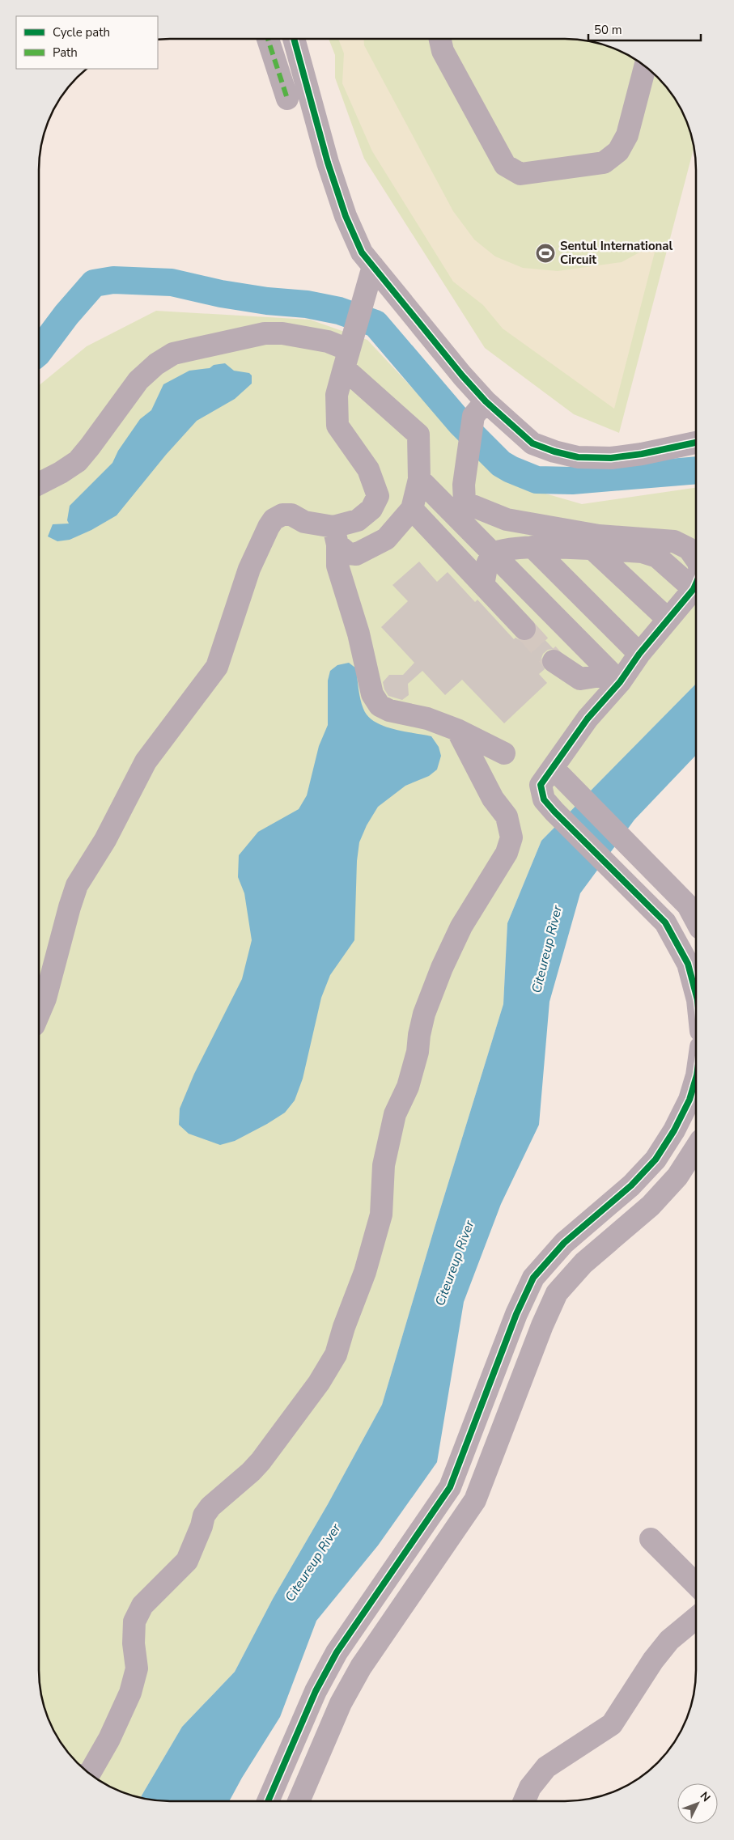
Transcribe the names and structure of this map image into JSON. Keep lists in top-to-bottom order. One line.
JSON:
{"water":["Citeureup River"],"places":{"sports":["Sentul International Circuit"]},"legend":["Cycle path","Path"],"scale_bar":"50 m","north":"top right"}
